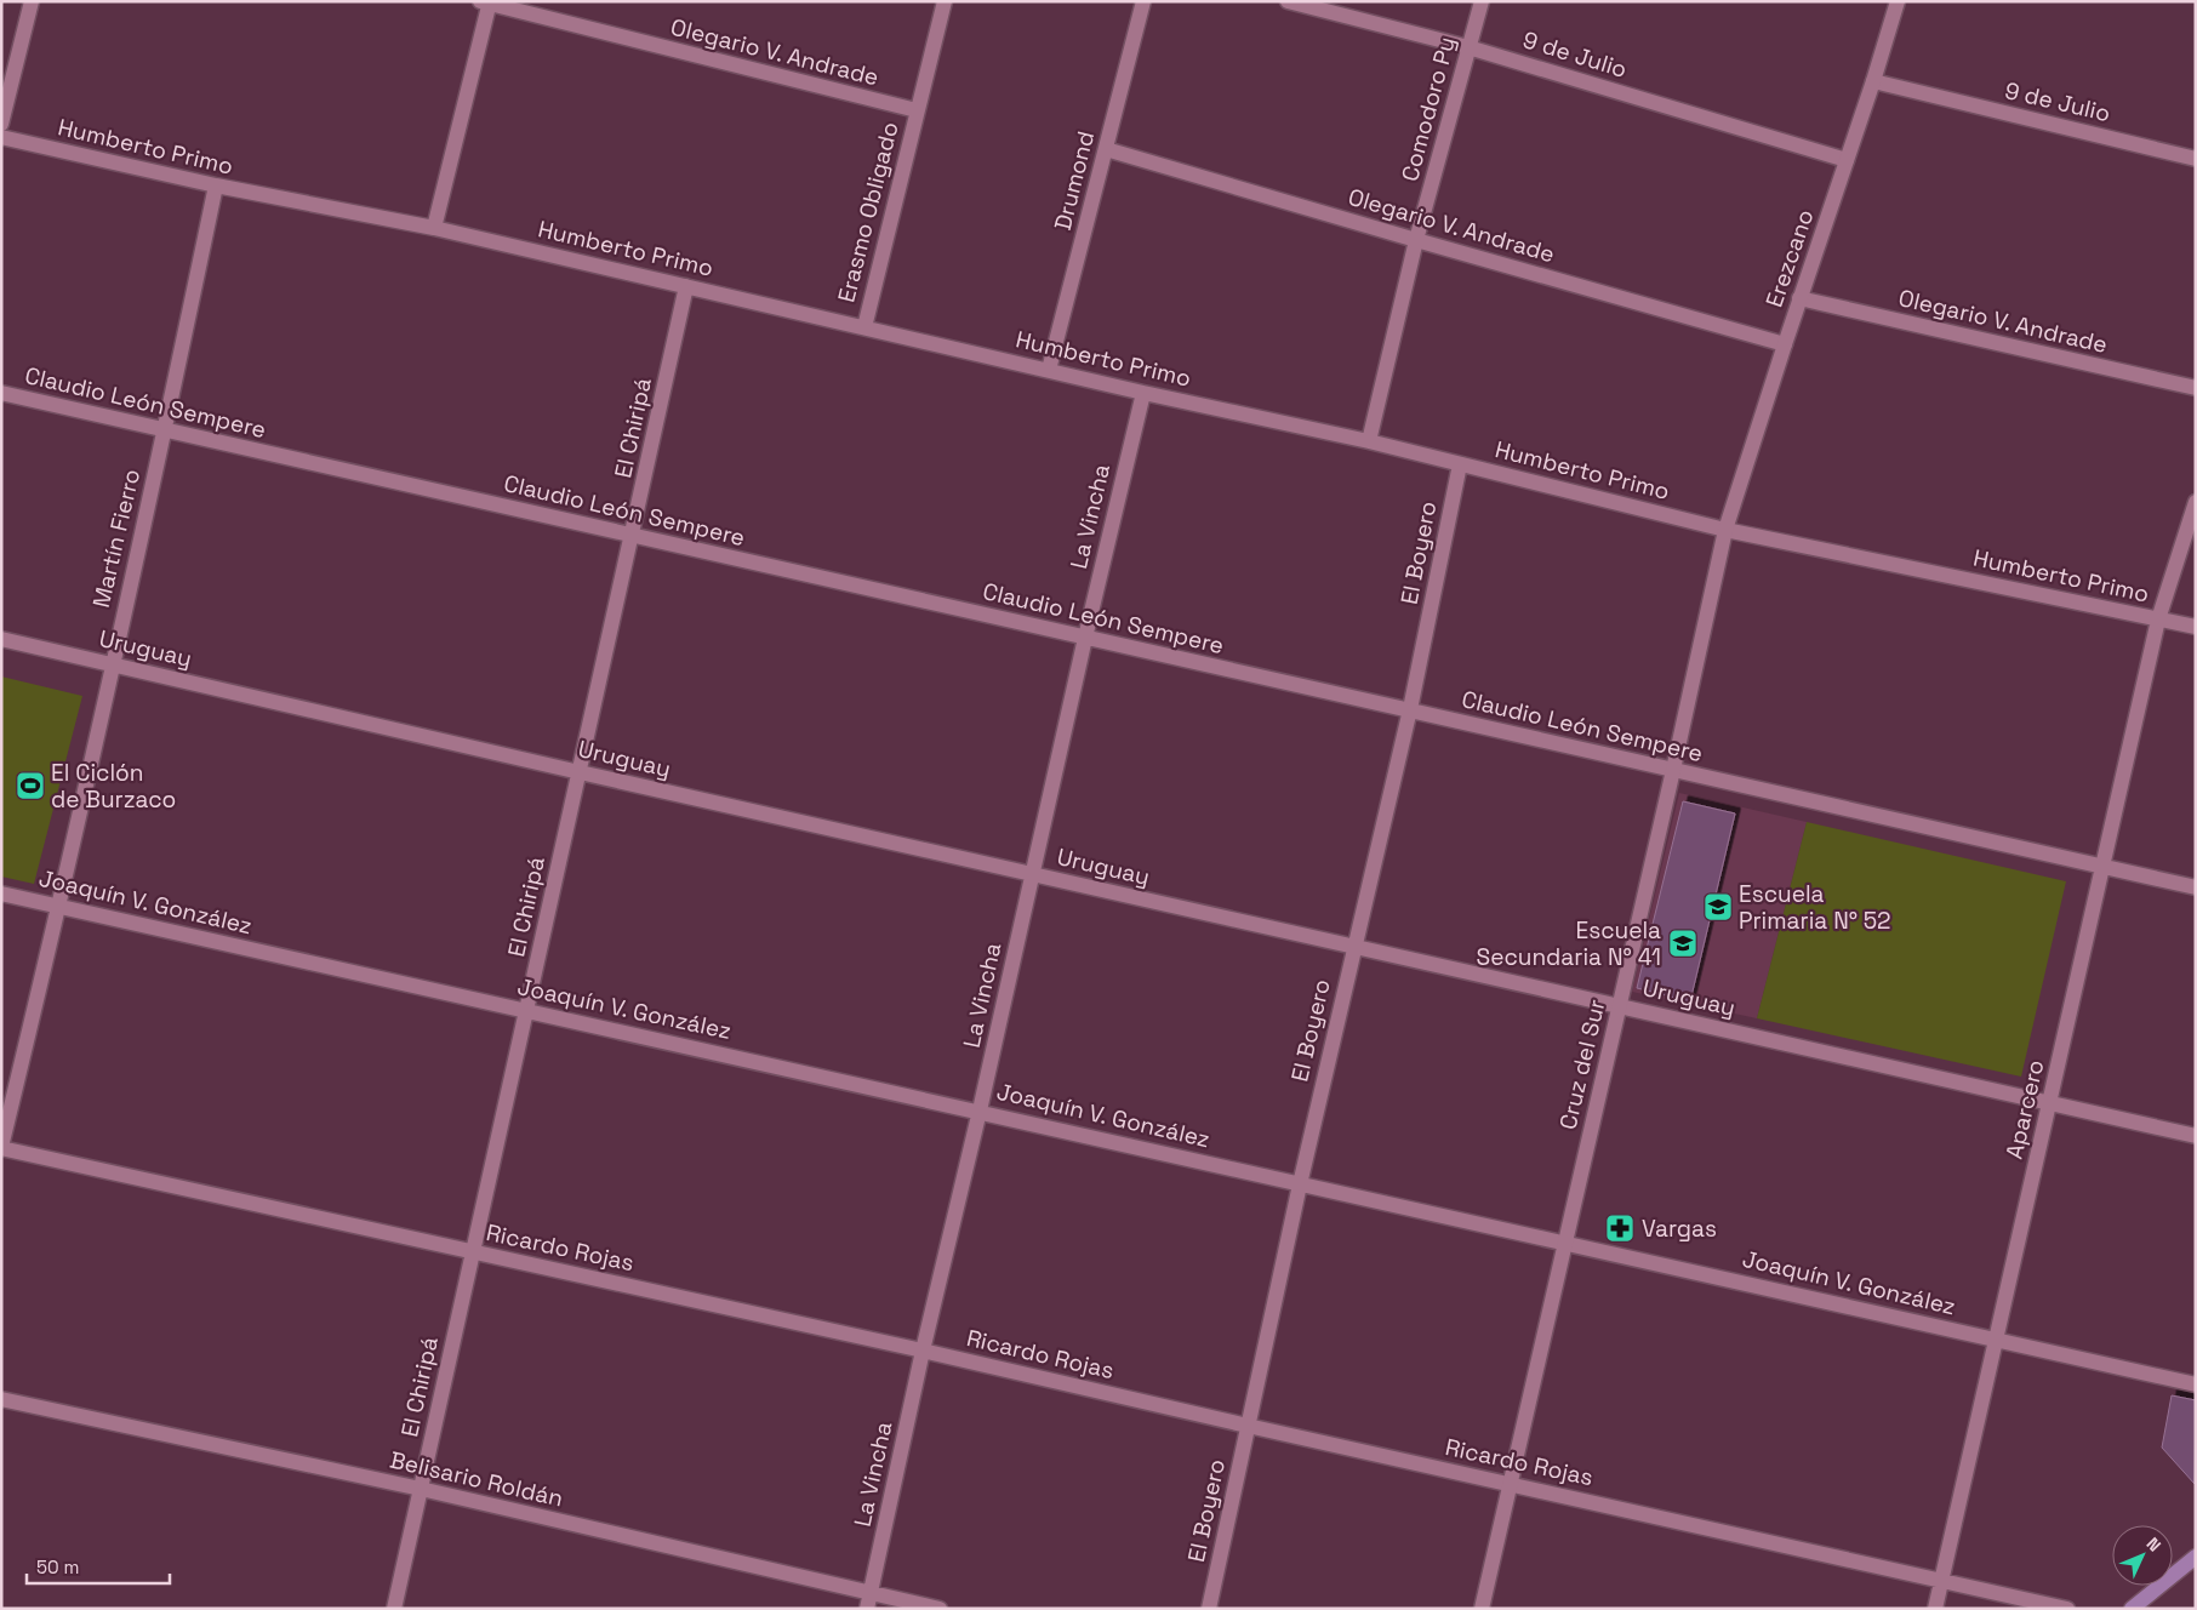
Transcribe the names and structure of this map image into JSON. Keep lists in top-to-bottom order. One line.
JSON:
{"streets":{"street":["Olegario V. Andrade","9 de Julio","Comodoro Py","Humberto Primo","Drumond","Erasmo Obligado","Erezcano","Claudio León Sempere","El Chiripá","La Vincha","Martín Fierro","El Boyero","Uruguay","Joaquín V. González","Cruz del Sur","Aparcero","Ricardo Rojas","Belisario Roldán"]},"crossings":[["Olegario V. Andrade","Comodoro Py"],["Olegario V. Andrade","Drumond"],["Olegario V. Andrade","Erasmo Obligado"],["Olegario V. Andrade","Erezcano"],["9 de Julio","Comodoro Py"],["9 de Julio","Erezcano"],["Comodoro Py","Humberto Primo"],["Humberto Primo","Drumond"],["Humberto Primo","Erasmo Obligado"],["Humberto Primo","Erezcano"],["Humberto Primo","El Chiripá"],["Humberto Primo","La Vincha"],["Humberto Primo","Martín Fierro"],["Humberto Primo","El Boyero"],["Humberto Primo","Cruz del Sur"],["Humberto Primo","Aparcero"],["Erezcano","Cruz del Sur"],["Claudio León Sempere","El Chiripá"],["Claudio León Sempere","La Vincha"],["Claudio León Sempere","Martín Fierro"],["Claudio León Sempere","El Boyero"],["Claudio León Sempere","Cruz del Sur"],["Claudio León Sempere","Aparcero"],["El Chiripá","Uruguay"],["El Chiripá","Joaquín V. González"],["El Chiripá","Ricardo Rojas"],["El Chiripá","Belisario Roldán"],["La Vincha","Uruguay"],["La Vincha","Joaquín V. González"],["La Vincha","Ricardo Rojas"],["La Vincha","Belisario Roldán"],["Martín Fierro","Uruguay"],["Martín Fierro","Joaquín V. González"],["Martín Fierro","Ricardo Rojas"],["El Boyero","Uruguay"],["El Boyero","Joaquín V. González"],["El Boyero","Ricardo Rojas"],["Uruguay","Cruz del Sur"],["Uruguay","Aparcero"],["Joaquín V. González","Cruz del Sur"],["Joaquín V. González","Aparcero"],["Cruz del Sur","Ricardo Rojas"],["Aparcero","Ricardo Rojas"]],"places":{"sports":["El Ciclón de Burzaco"],"school or university":["Escuela Primaria N° 52","Escuela Secundaria N° 41"],"pharmacy":["Vargas"]},"scale_bar":"50 m","north":"top right"}
